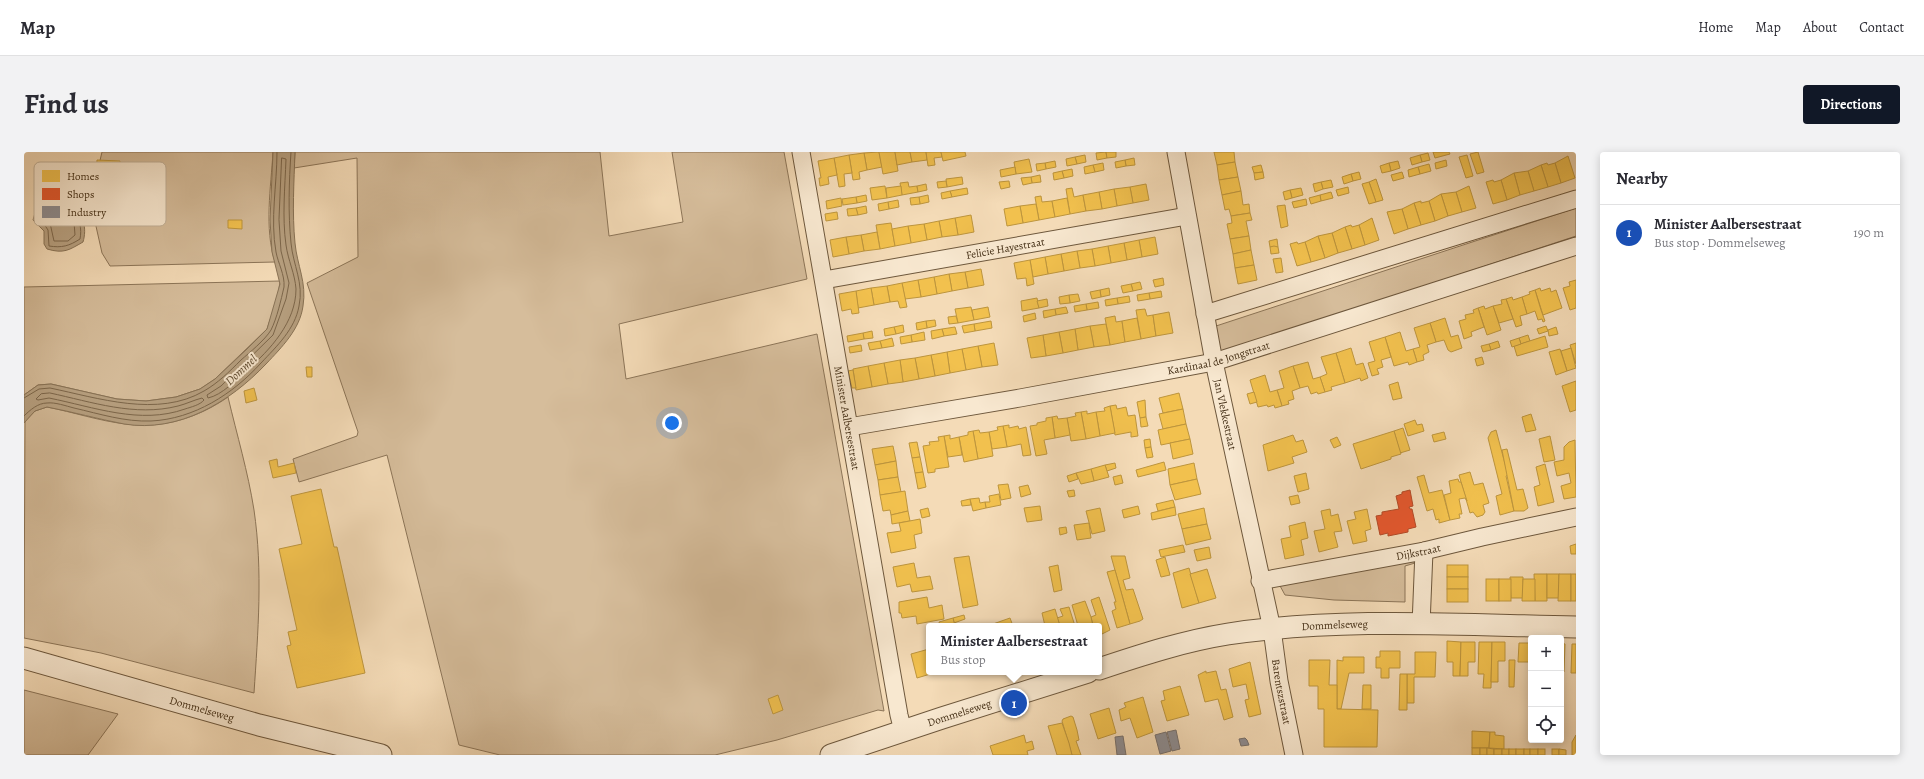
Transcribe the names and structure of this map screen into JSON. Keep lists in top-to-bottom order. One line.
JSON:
{"streets":{"street":["Felicie Hayestraat","Kardinaal de Jongstraat","Jan Vlekkestraat","Minister Aalbersestraat","Dijkstraat","Dommelseweg","Barentszstraat"]},"crossings":[["Felicie Hayestraat","Jan Vlekkestraat"],["Felicie Hayestraat","Minister Aalbersestraat"],["Kardinaal de Jongstraat","Jan Vlekkestraat"],["Kardinaal de Jongstraat","Minister Aalbersestraat"],["Jan Vlekkestraat","Dijkstraat"],["Jan Vlekkestraat","Dommelseweg"],["Jan Vlekkestraat","Barentszstraat"],["Minister Aalbersestraat","Dommelseweg"],["Dommelseweg","Barentszstraat"]],"water":["Dommel"],"legend":["Homes","Shops","Industry"],"page":{"header":"Map","nav":["Home","Map","About","Contact"],"title":"Find us","buttons":"Directions","heading":"Nearby","list":[{"mark":"1","name":"Minister Aalbersestraat","note":"Bus stop · Dommelseweg","value":"190 m"}],"popup":["Minister Aalbersestraat","Bus stop"],"map_buttons":["+","−"],"pins":"1"}}
